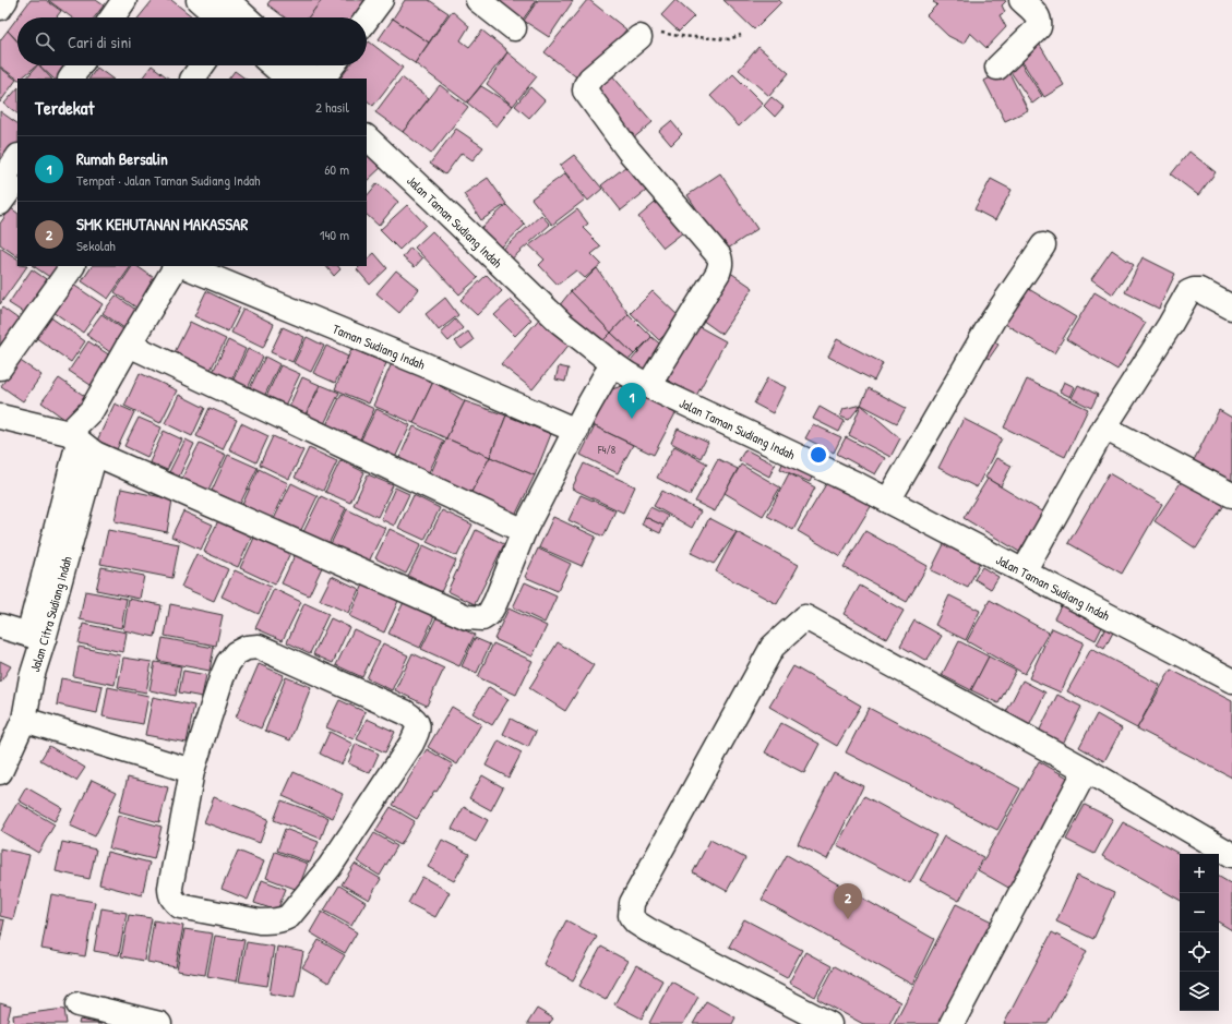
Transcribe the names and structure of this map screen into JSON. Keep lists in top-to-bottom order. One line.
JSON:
{"streets":{"street":["Jalan Taman Sudiang Indah","Taman Sudiang Indah","Jalan Citra Sudiang Indah"]},"house_numbers":["F4/8"],"page":{"search":"Cari di sini","heading":["Terdekat","2 hasil"],"list":[{"mark":"1","name":"Rumah Bersalin","note":"Tempat · Jalan Taman Sudiang Indah","value":"60 m"},{"mark":"2","name":"SMK KEHUTANAN MAKASSAR","note":"Sekolah","value":"140 m"}],"pins":["1","2"],"map_buttons":["+","−"]}}
